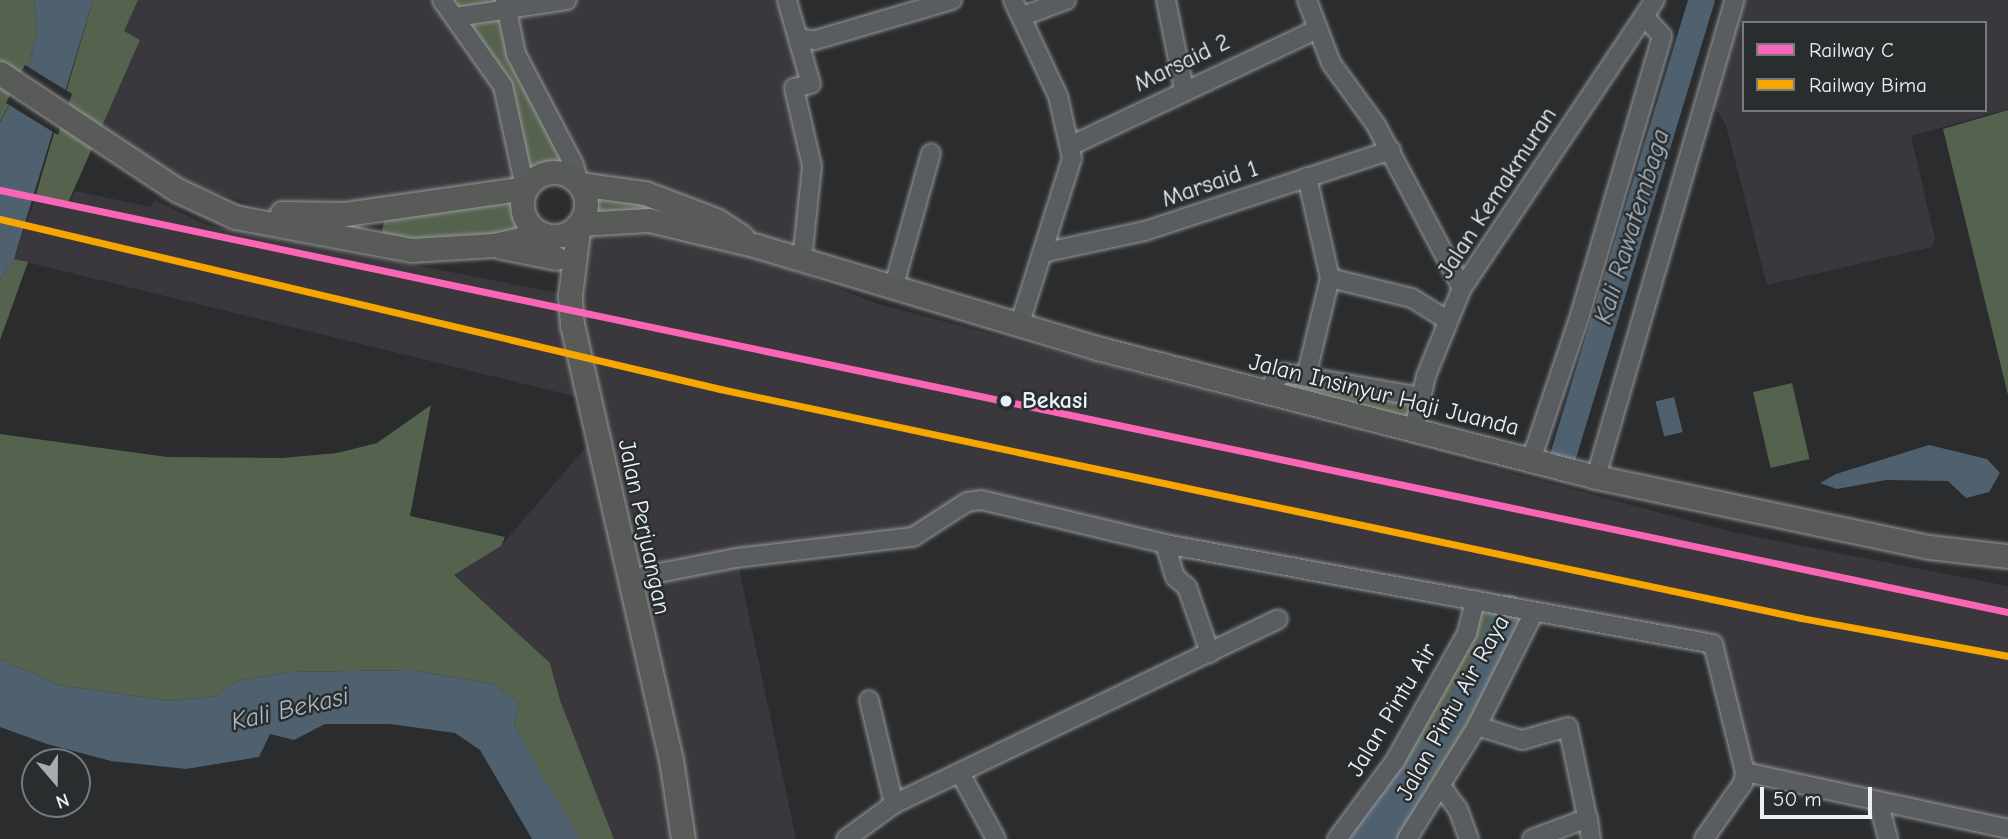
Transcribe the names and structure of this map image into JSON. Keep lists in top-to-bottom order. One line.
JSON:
{"streets":{"main road":["Jalan Insinyur Haji Juanda","Jalan Perjuangan"],"street":["Marsaid 2","Marsaid 1","Jalan Kemakmuran","Jalan Pintu Air Raya","Jalan Pintu Air"]},"crossings":[["Jalan Kemakmuran","Jalan Insinyur Haji Juanda"],["Jalan Insinyur Haji Juanda","Jalan Perjuangan"]],"water":["Kali Rawatembaga","Kali Bekasi"],"places":["Bekasi"],"lines":["rail line C","rail line Bima"],"legend":["Railway C","Railway Bima"],"scale_bar":"50 m","north":"bottom"}
